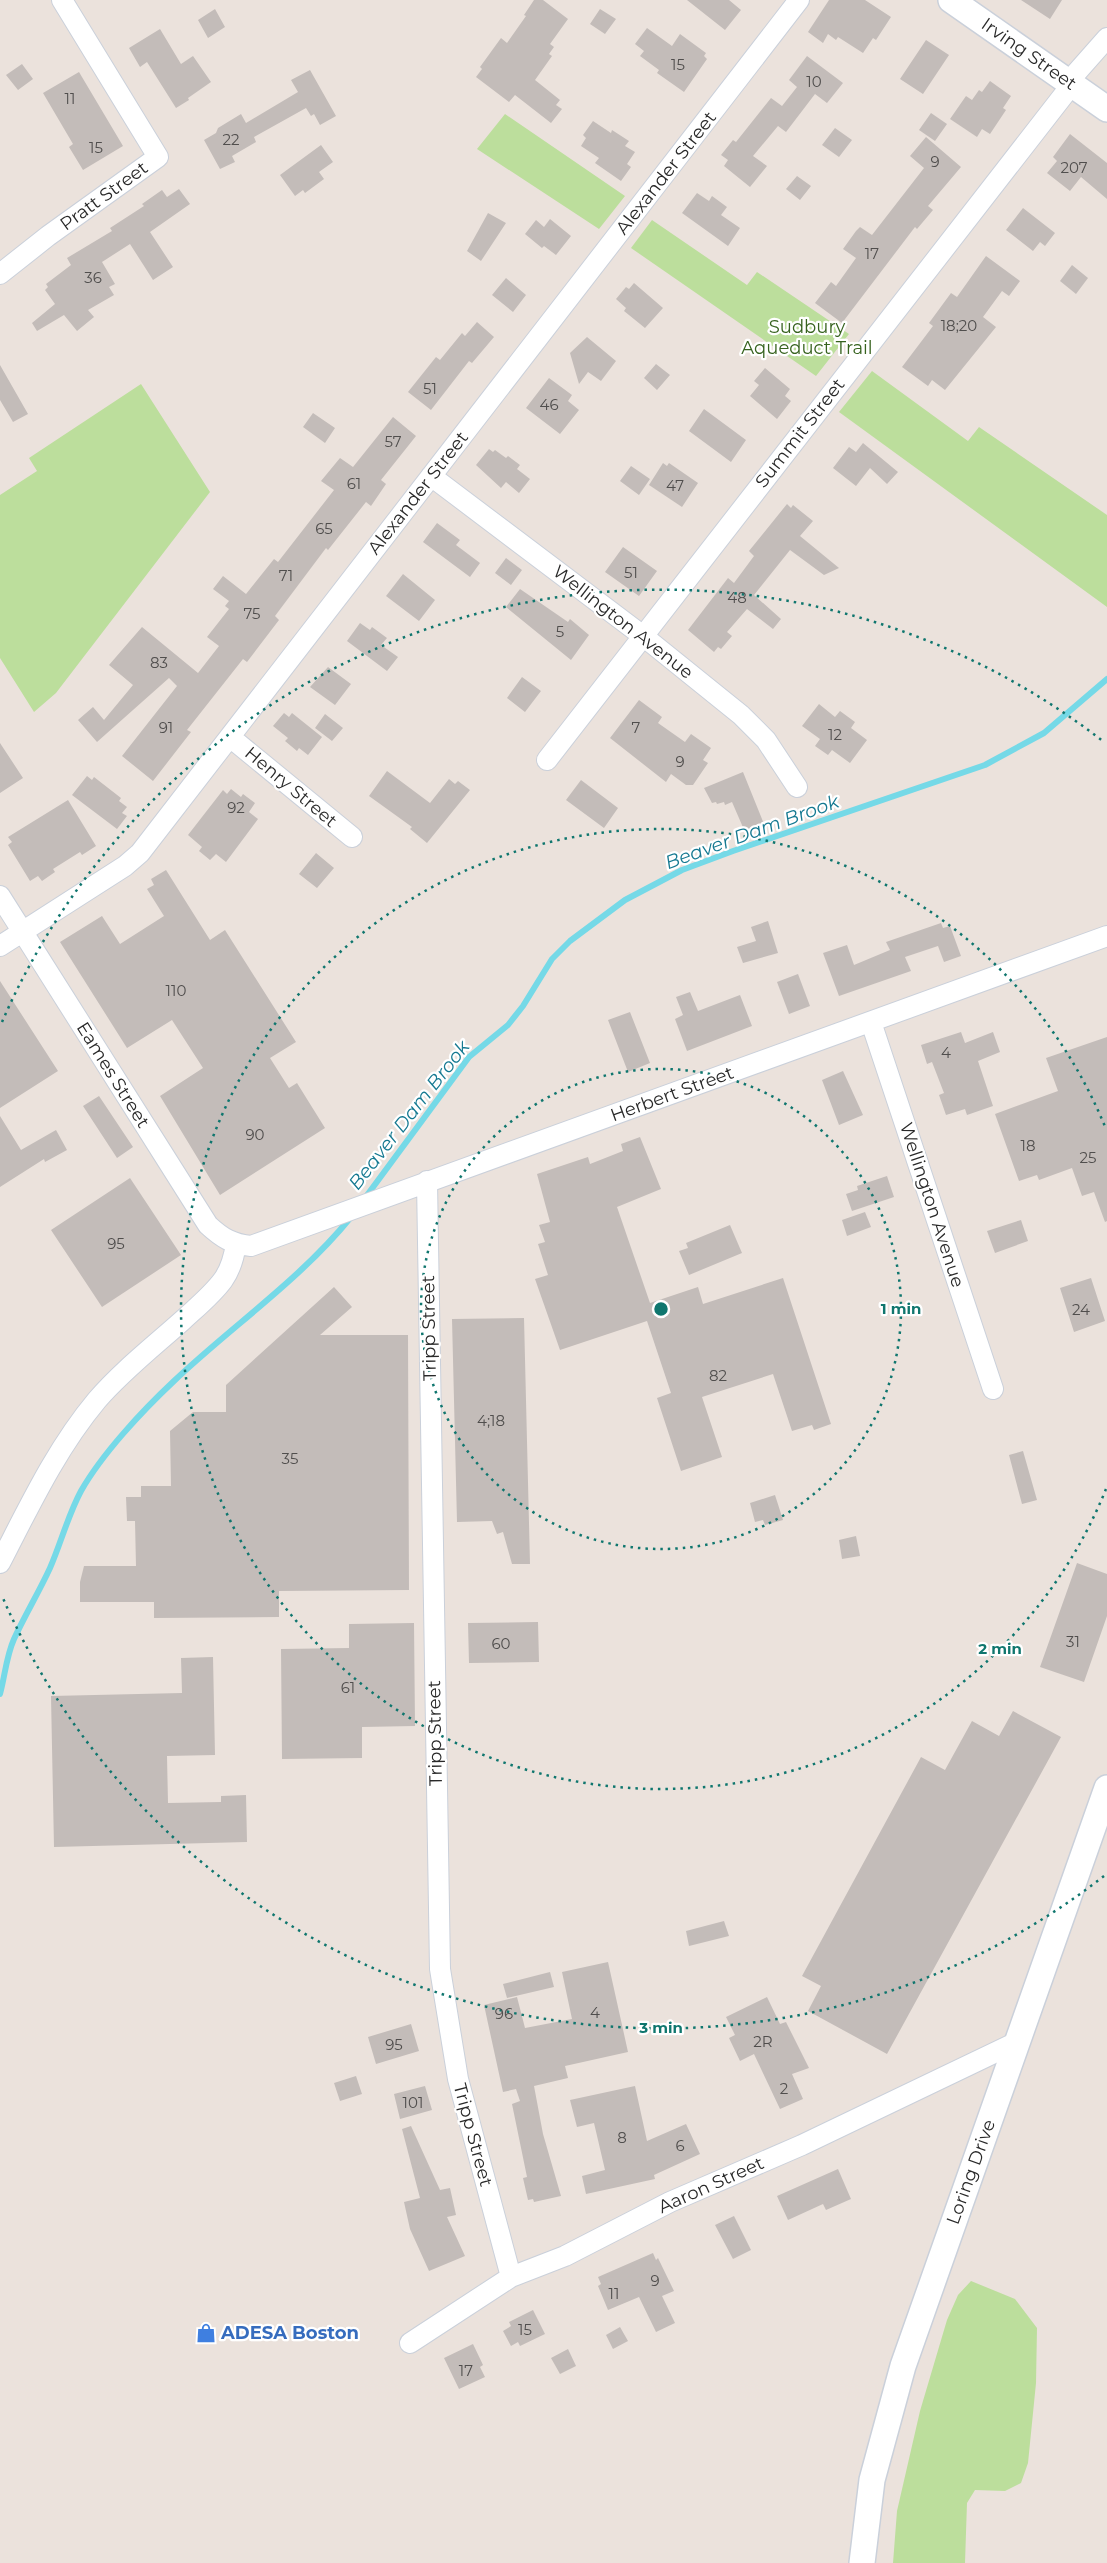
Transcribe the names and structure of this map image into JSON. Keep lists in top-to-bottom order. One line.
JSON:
{"streets":{"street":["Irving Street","Alexander Street","Pratt Street","Summit Street","Wellington Avenue","Henry Street","Eames Street","Herbert Street","Tripp Street","Loring Drive","Aaron Street"]},"crossings":[["Irving Street","Summit Street"],["Alexander Street","Wellington Avenue"],["Alexander Street","Henry Street"],["Alexander Street","Eames Street"],["Summit Street","Wellington Avenue"],["Wellington Avenue","Herbert Street"],["Eames Street","Herbert Street"],["Herbert Street","Tripp Street"],["Tripp Street","Aaron Street"],["Loring Drive","Aaron Street"]],"water":["Beaver Dam Brook"],"parks":["Sudbury Aqueduct Trail"],"places":{"shop":["ADESA Boston"]},"house_numbers":["15","10","11","22","15","9","207","17","36","18;20","51","46","57","61","47","65","51","71","48","75","5","83","91","7","12","9","92","110","4","90","18","25","95","24","82","4;18","35","31","60","61","4","96","2R","95","2","101","8","6","9","11","15","17"],"rings":["1 min","2 min","3 min"]}
